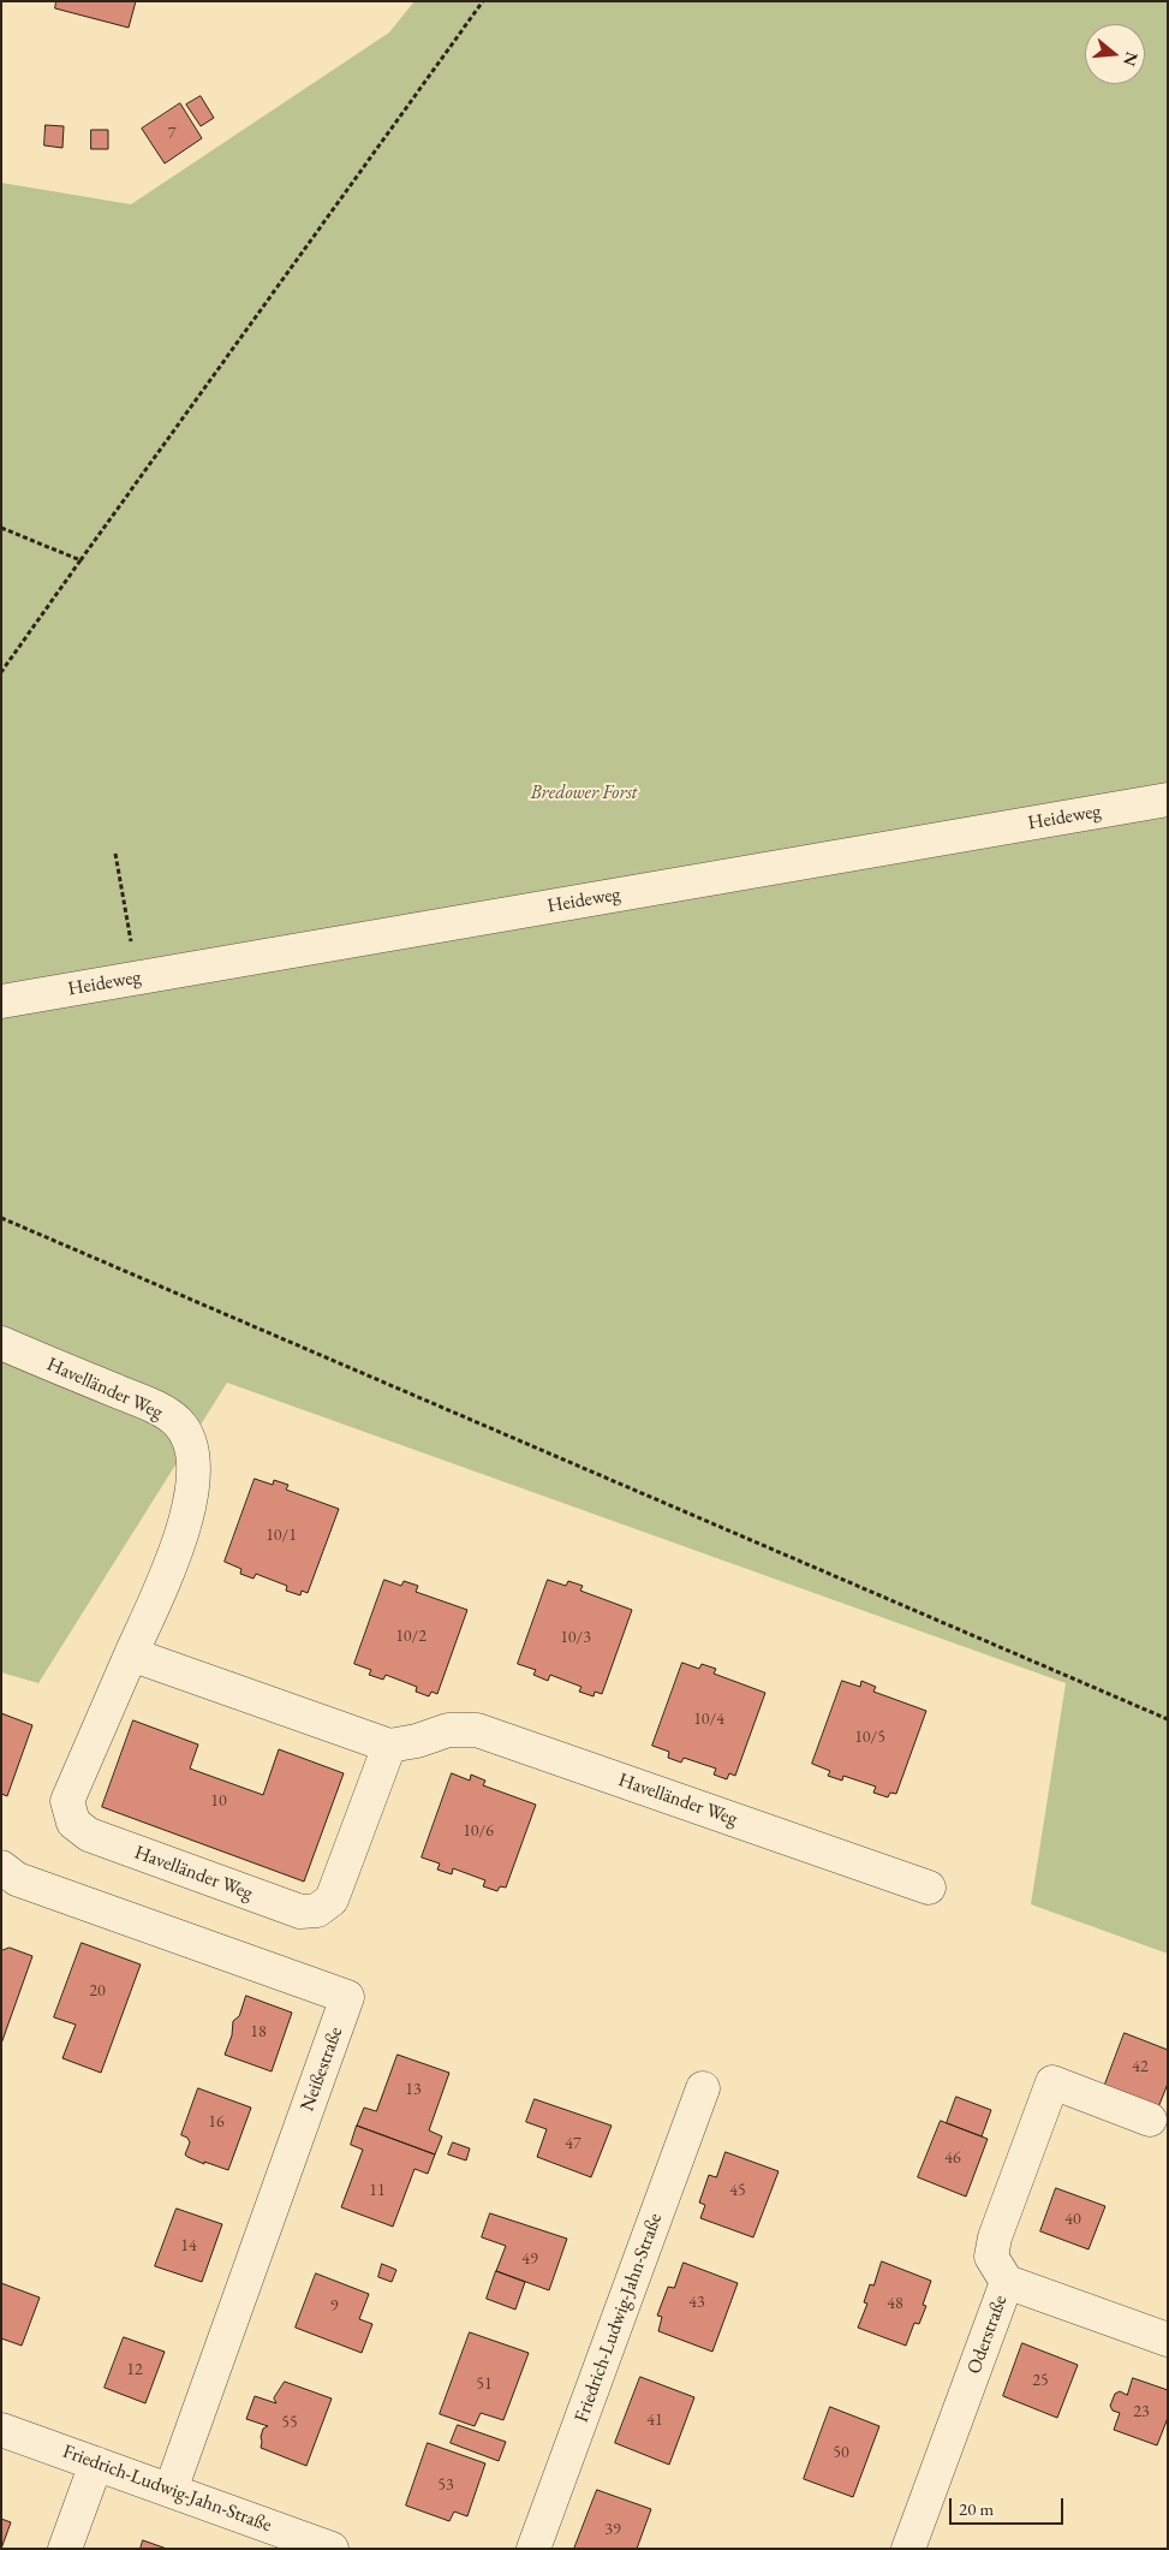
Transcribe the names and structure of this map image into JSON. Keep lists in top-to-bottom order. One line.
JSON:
{"streets":{"street":["Heideweg","Havelländer Weg","Neißestraße","Friedrich-Ludwig-Jahn-Straße","Oderstraße"]},"crossings":[["Neißestraße","Friedrich-Ludwig-Jahn-Straße"]],"parks":["Bredower Forst"],"house_numbers":["7","10/1","10/2","10/3","10/4","10/5","10","10/6","20","18","42","13","16","47","46","11","45","40","14","49","43","48","9","12","25","51","23","41","55","50","53","39"],"scale_bar":"20 m","north":"right"}
